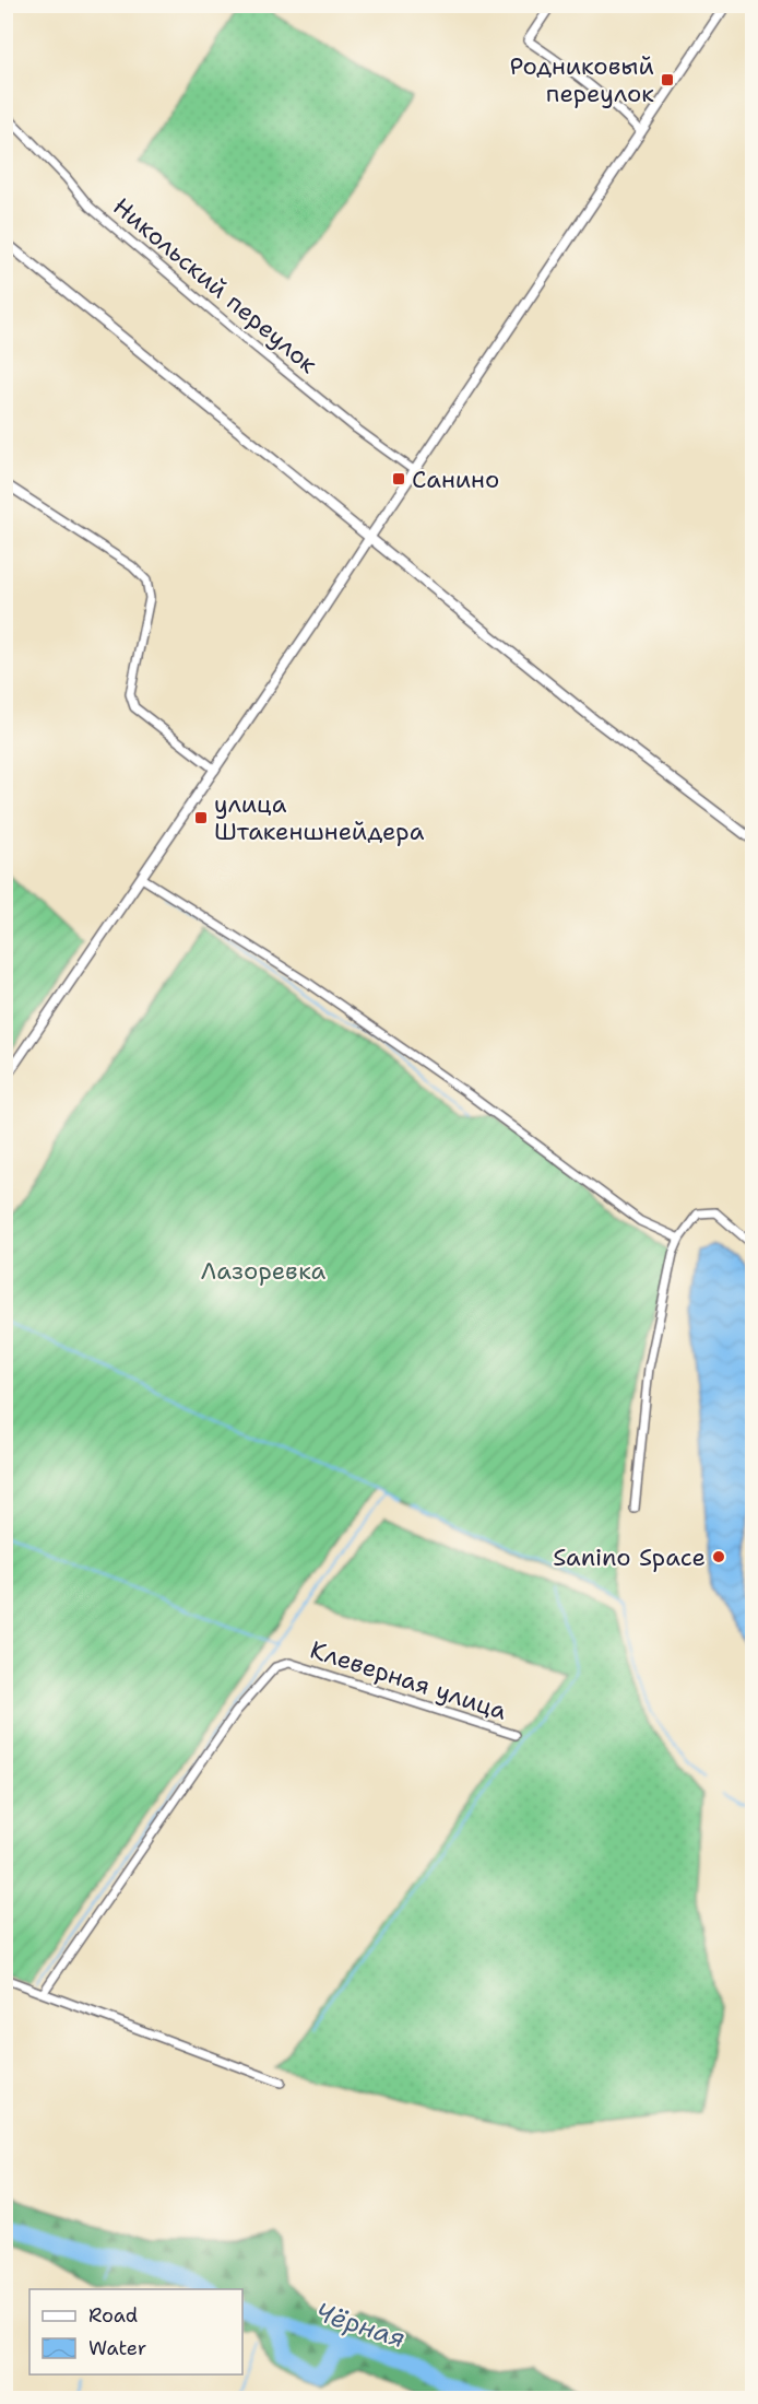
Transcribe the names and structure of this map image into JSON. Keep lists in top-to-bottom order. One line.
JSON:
{"streets":{"street":["Никольский переулок","Клеверная улица"]},"water":["Чёрная"],"parks":["Лазоревка"],"places":{"transit":["Родниковый переулок","Санино","улица Штакеншнейдера"],"other":["Sanino Space"]},"legend":["Road","Water"]}
